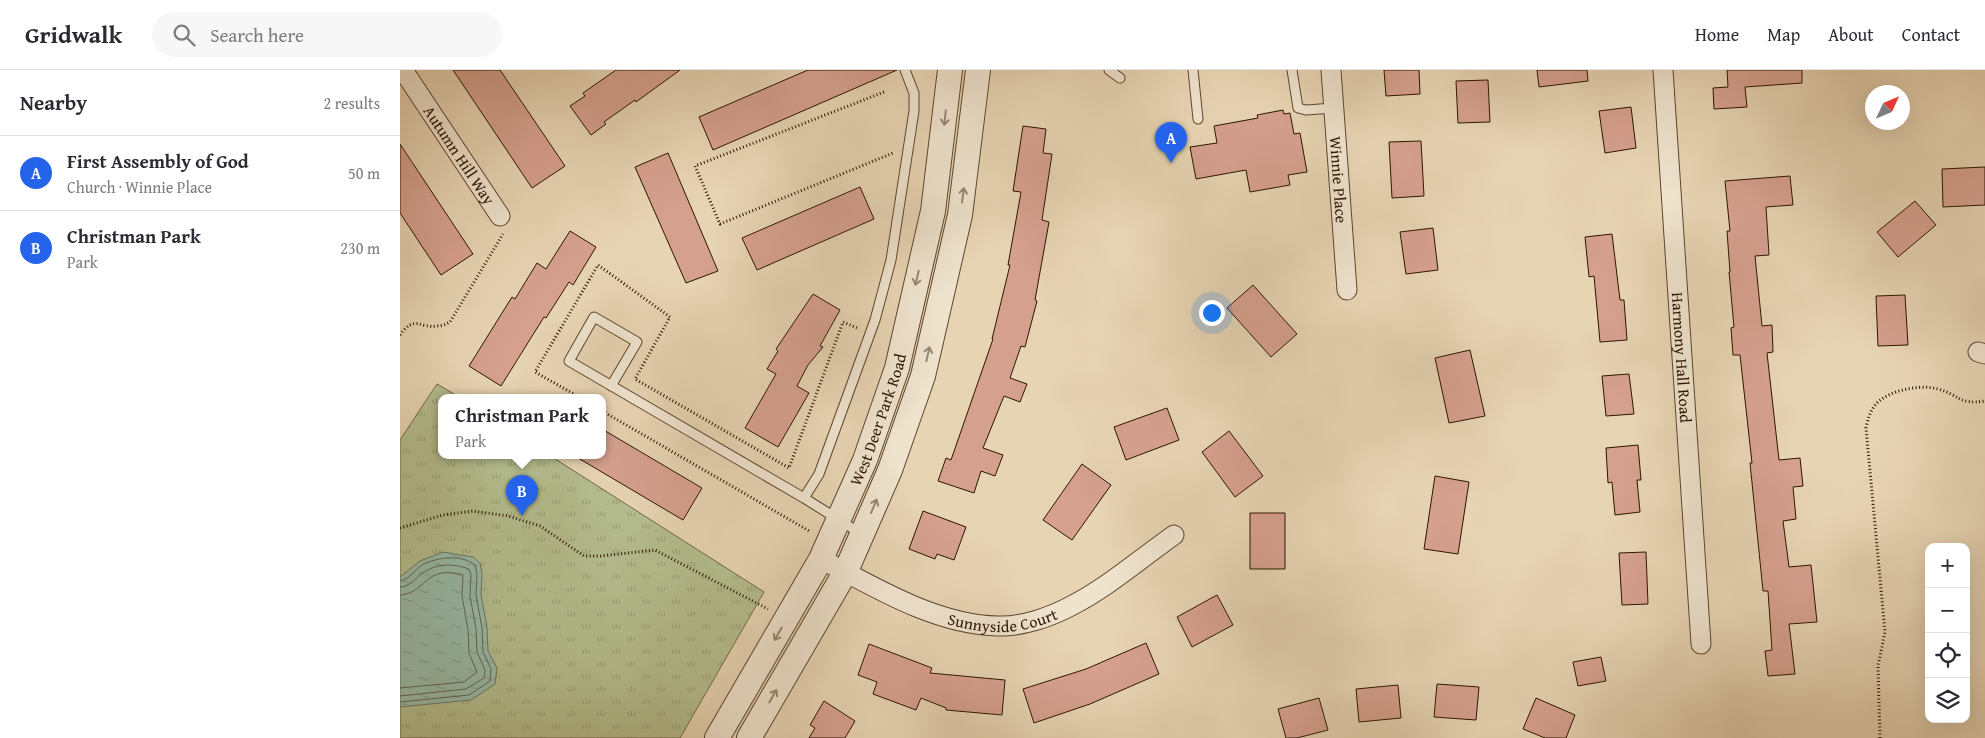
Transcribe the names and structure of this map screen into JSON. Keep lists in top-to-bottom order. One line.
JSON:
{"streets":{"street":["Autumn Hill Way","Winnie Place","Harmony Hall Road","West Deer Park Road","Sunnyside Court"]},"crossings":[["West Deer Park Road","Sunnyside Court"]],"north":"top right","page":{"header":"Gridwalk","search":"Search here","nav":["Home","Map","About","Contact"],"heading":["Nearby","2 results"],"pins":["A","B"],"list":[{"mark":"A","name":"First Assembly of God","note":"Church · Winnie Place","value":"50 m"},{"mark":"B","name":"Christman Park","note":"Park","value":"230 m"}],"popup":["Christman Park","Park"],"map_buttons":["+","−"]}}
